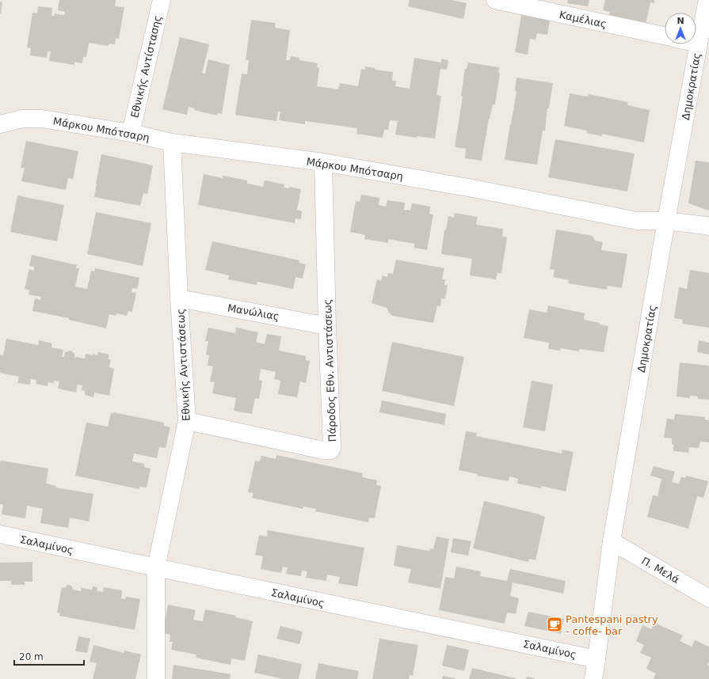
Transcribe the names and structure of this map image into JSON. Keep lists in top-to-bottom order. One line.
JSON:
{"streets":{"street":["Καμέλιας","Εθνικής Αντίστασης","Δημοκρατίας","Μάρκου Μπότσαρη","Μανώλιας","Εθνικής Αντιστάσεως","Πάροδος Εθν. Αντιστάσεως","Σαλαμίνος","Π. Μελά"]},"crossings":[["Καμέλιας","Δημοκρατίας"],["Εθνικής Αντίστασης","Μάρκου Μπότσαρη"],["Δημοκρατίας","Μάρκου Μπότσαρη"],["Δημοκρατίας","Σαλαμίνος"],["Δημοκρατίας","Π. Μελά"],["Μάρκου Μπότσαρη","Εθνικής Αντιστάσεως"],["Μάρκου Μπότσαρη","Πάροδος Εθν. Αντιστάσεως"],["Μανώλιας","Εθνικής Αντιστάσεως"],["Μανώλιας","Πάροδος Εθν. Αντιστάσεως"],["Εθνικής Αντιστάσεως","Πάροδος Εθν. Αντιστάσεως"],["Εθνικής Αντιστάσεως","Σαλαμίνος"]],"places":{"cafe":["Pantespani pastry - coffe- bar"]},"scale_bar":"20 m","north":"top"}
